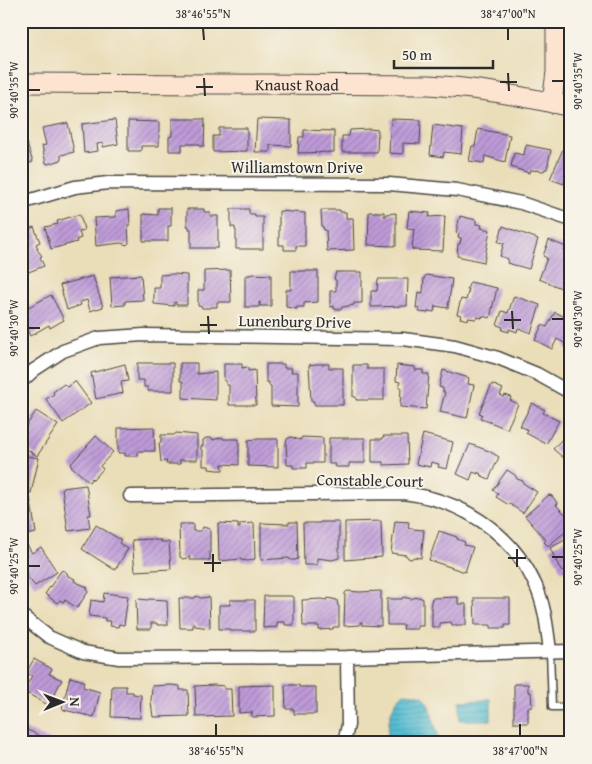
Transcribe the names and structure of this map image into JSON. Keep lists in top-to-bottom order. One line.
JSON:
{"streets":{"main road":["Knaust Road"],"street":["Williamstown Drive","Lunenburg Drive","Constable Court"]},"scale_bar":"50 m","north":"right","coordinates":["38°46'55\"N","38°47'00\"N","90°40'35\"W","90°40'30\"W","90°40'25\"W"]}
